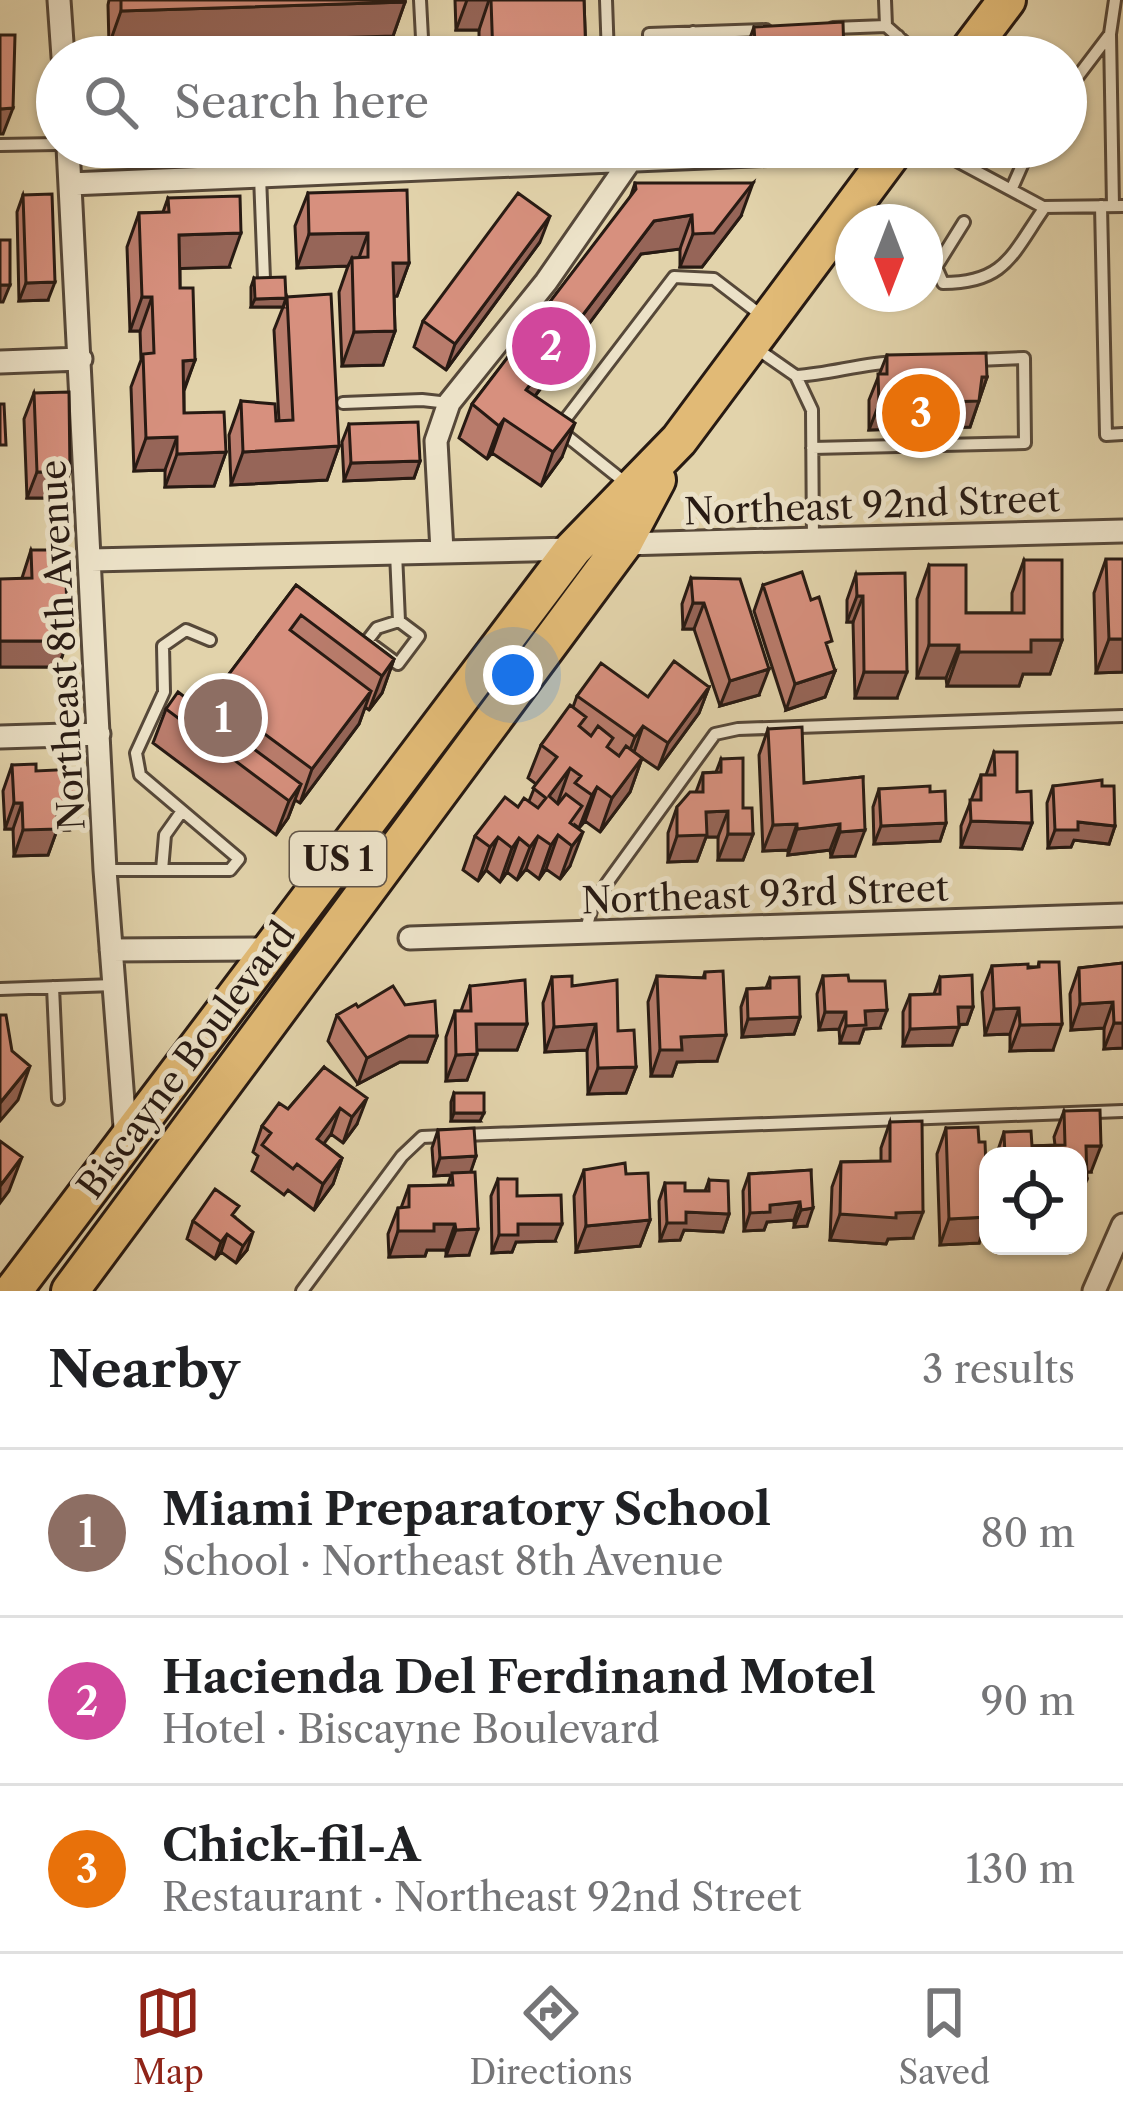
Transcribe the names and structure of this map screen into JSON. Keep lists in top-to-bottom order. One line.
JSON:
{"streets":{"main road":["US 1","Biscayne Boulevard"],"street":["Northeast 92nd Street","Northeast 8th Avenue","Northeast 93rd Street"]},"crossings":[["Northeast 92nd Street","Biscayne Boulevard"],["Northeast 8th Avenue","Biscayne Boulevard"]],"north":"bottom","page":{"search":"Search here","pins":["2","3","1"],"heading":["Nearby","3 results"],"list":[{"mark":"1","name":"Miami Preparatory School","note":"School · Northeast 8th Avenue","value":"80 m"},{"mark":"2","name":"Hacienda Del Ferdinand Motel","note":"Hotel · Biscayne Boulevard","value":"90 m"},{"mark":"3","name":"Chick-fil-A","note":"Restaurant · Northeast 92nd Street","value":"130 m"}],"nav":["Map","Directions","Saved"]}}
